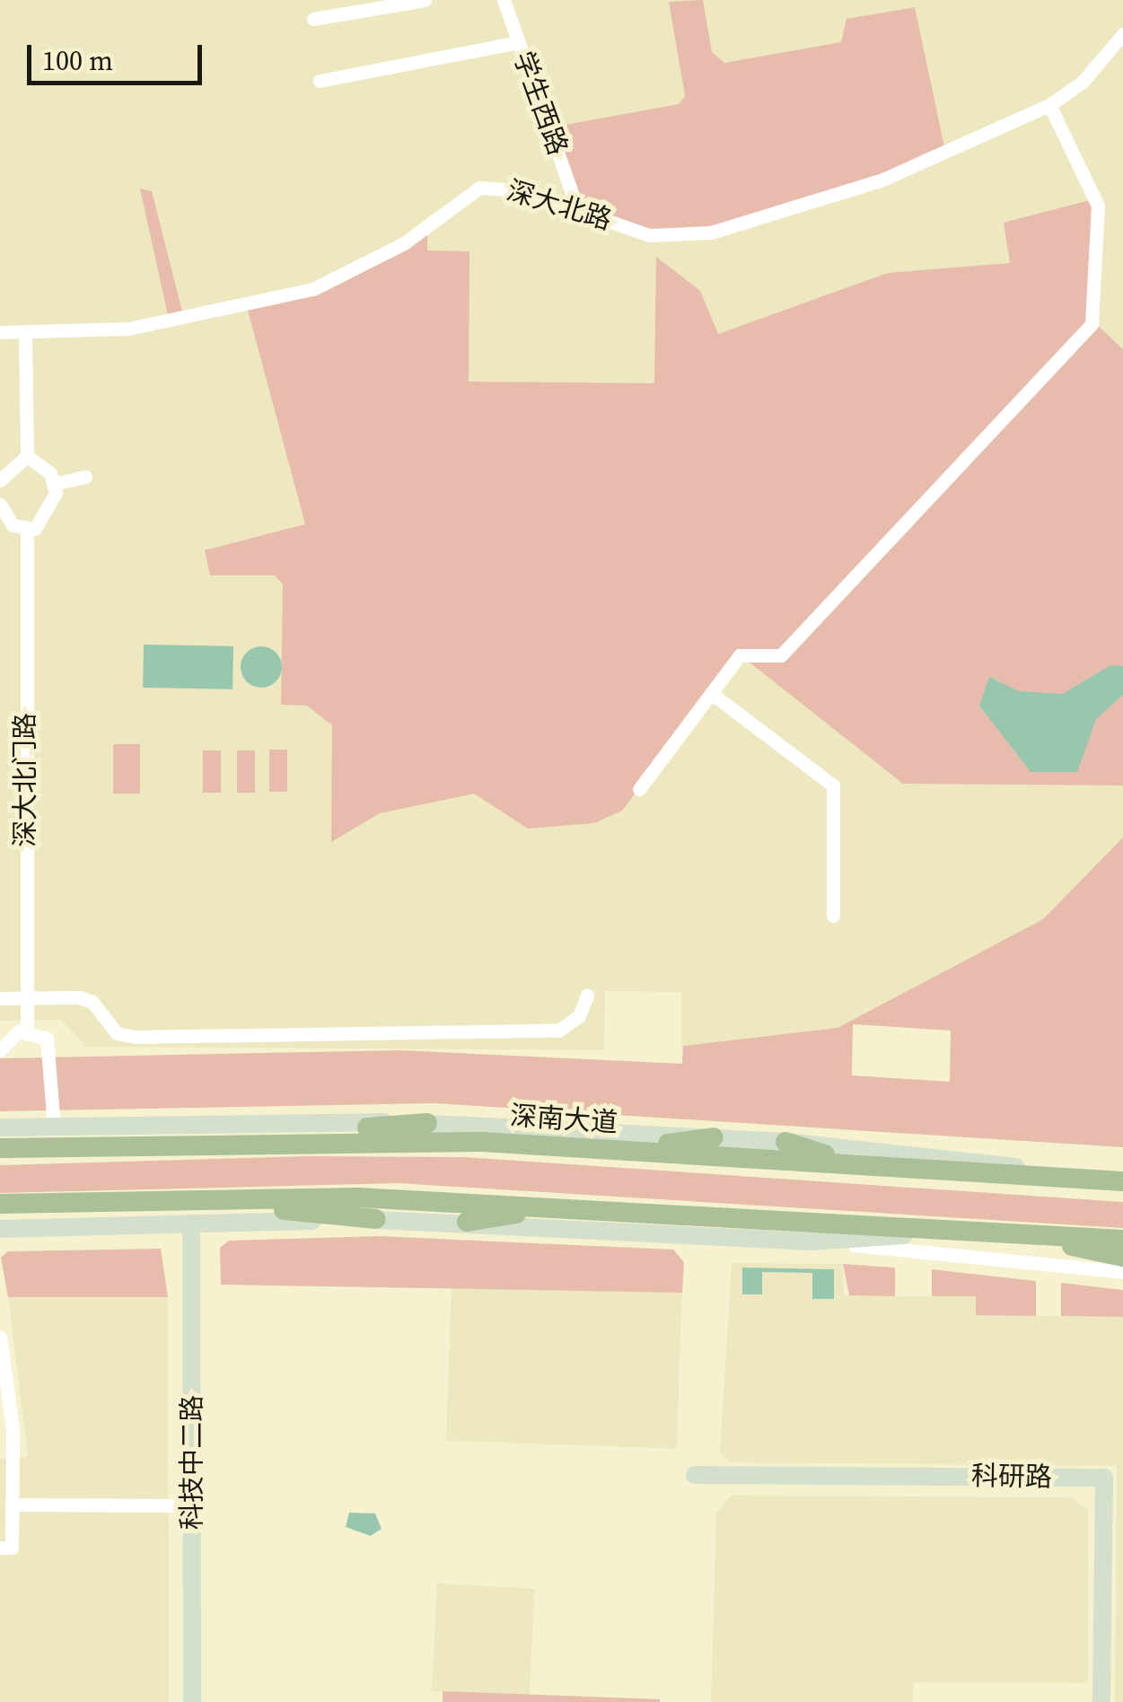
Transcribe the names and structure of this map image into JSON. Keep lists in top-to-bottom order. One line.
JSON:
{"streets":{"main road":["深南大道","科技中二路","科研路"],"street":["学生西路","深大北路","深大北门路"]},"crossings":[["学生西路","深大北路"]],"scale_bar":"100 m"}
